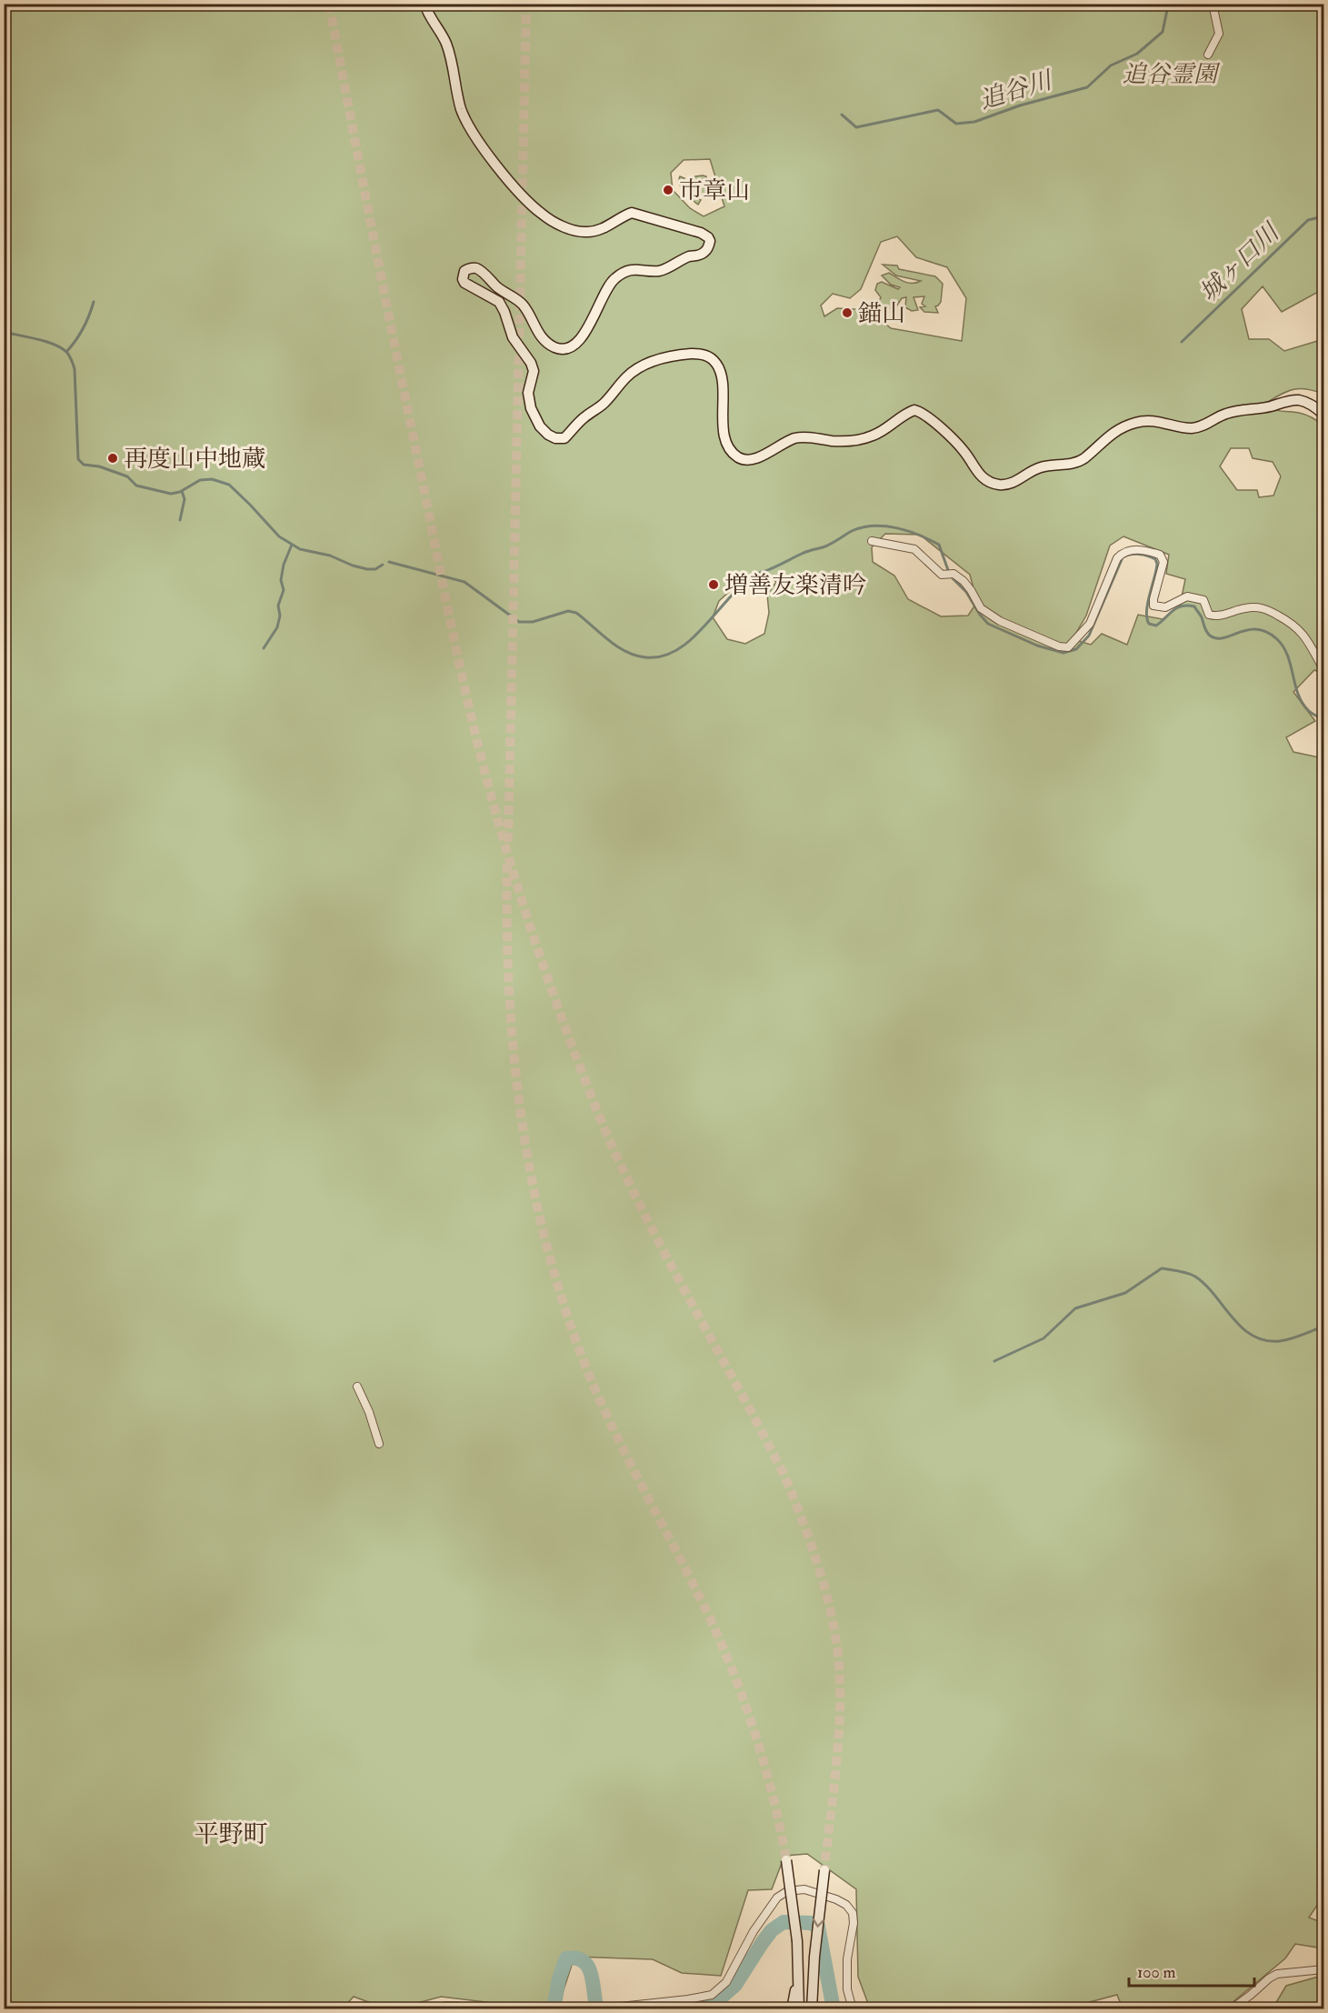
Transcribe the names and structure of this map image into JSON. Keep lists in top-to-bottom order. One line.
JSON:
{"districts":["平野町"],"water":["追谷川","城ヶ口川"],"parks":["追谷霊園"],"places":["市章山","錨山","再度山中地蔵","増善友楽清吟"],"scale_bar":"100 m"}
